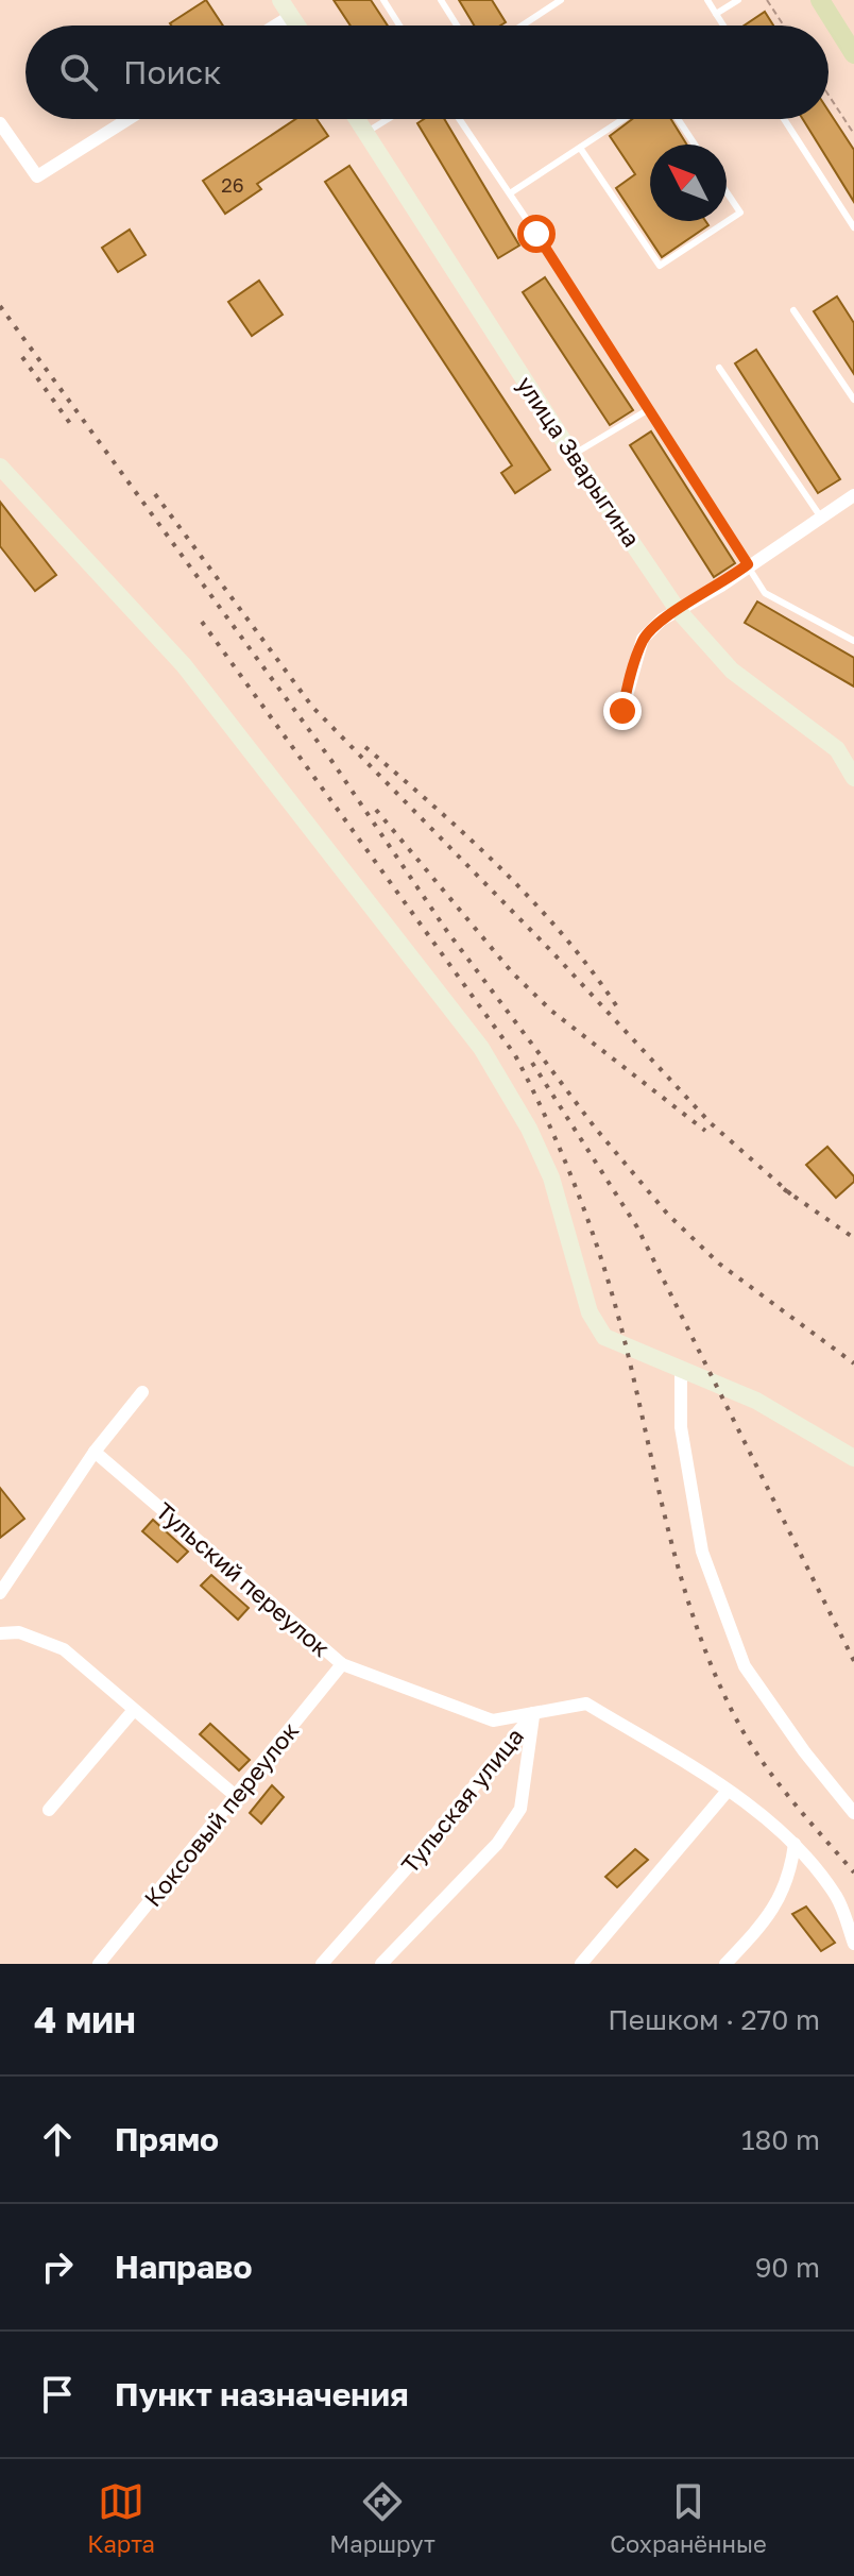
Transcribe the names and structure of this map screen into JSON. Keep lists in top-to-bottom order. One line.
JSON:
{"streets":{"street":["улица Зварыгина","Тульский переулок","Тульская улица","Коксовый переулок"]},"crossings":[["Тульский переулок","Тульская улица"],["Тульский переулок","Коксовый переулок"]],"house_numbers":["26"],"north":"top left","page":{"search":"Поиск","heading":["4 мин","Пешком · 270 m"],"list":[["Прямо","180 m"],["Направо","90 m"],"Пункт назначения"],"nav":["Карта","Маршрут","Сохранённые"]}}
